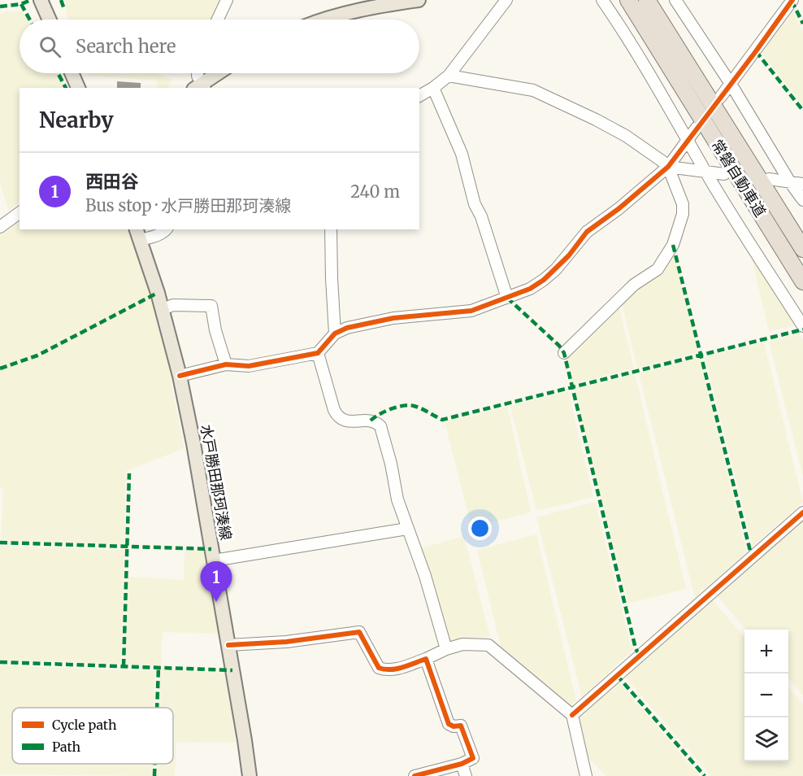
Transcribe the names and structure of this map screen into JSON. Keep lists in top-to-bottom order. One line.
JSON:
{"streets":{"highway":["常磐自動車道"],"main road":["水戸勝田那珂湊線"]},"legend":["Cycle path","Path"],"page":{"search":"Search here","heading":"Nearby","list":[{"mark":"1","name":"西田谷","note":"Bus stop · 水戸勝田那珂湊線","value":"240 m"}],"pins":"1","map_buttons":["+","−"]}}
